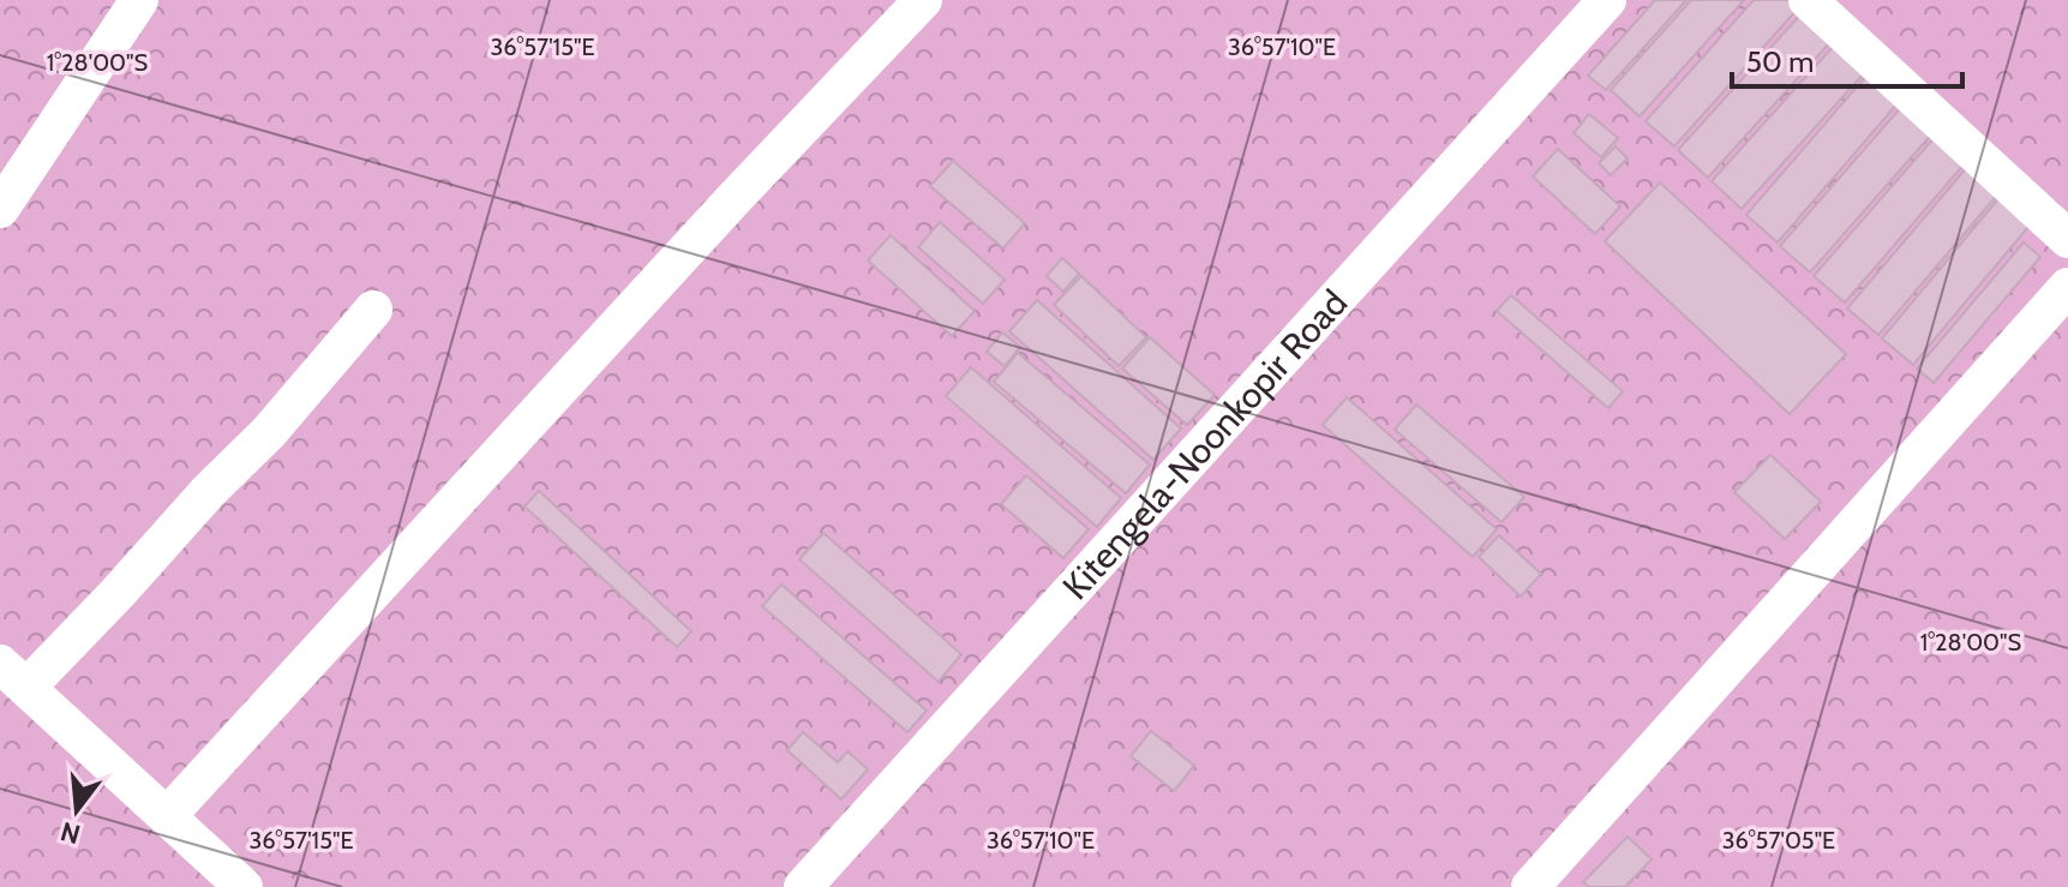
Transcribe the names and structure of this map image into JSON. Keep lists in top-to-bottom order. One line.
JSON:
{"streets":{"street":["Kitengela-Noonkopir Road"]},"scale_bar":"50 m","north":"bottom","coordinates":["36°57'15\"E","36°57'10\"E","1°28'00\"S","36°57'05\"E"]}
